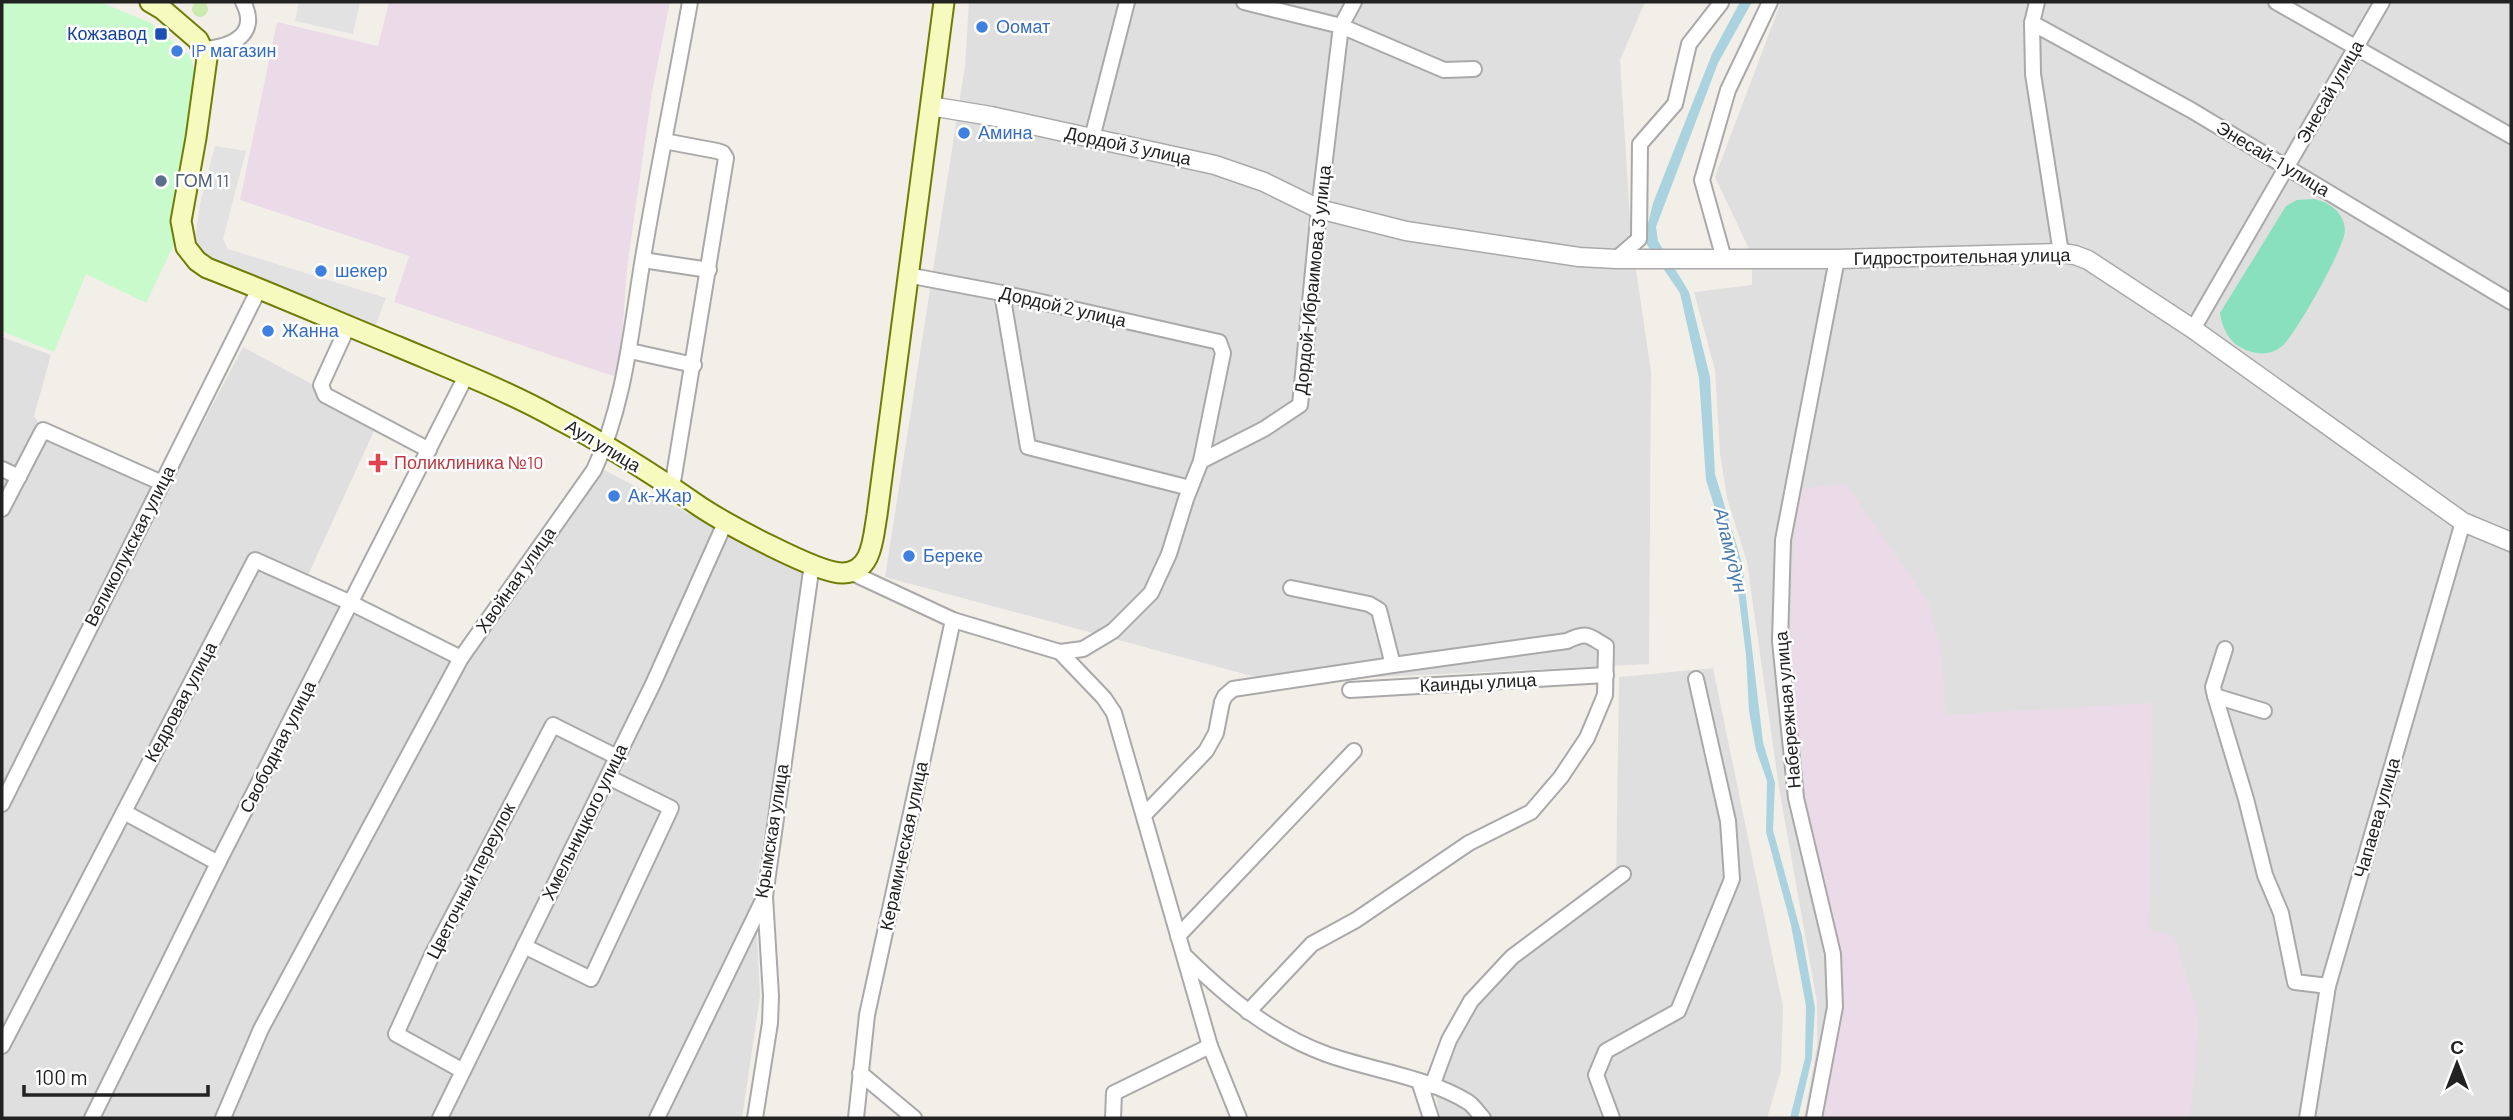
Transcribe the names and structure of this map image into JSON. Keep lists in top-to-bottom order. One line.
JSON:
{"streets":{"main road":["Аул улица"],"street":["Энесай улица","Дордой 3 улица","Энесай-1 улица","Гидростроительная улица","Дордой-Ибраимова 3 улица","Дордой 2 улица","Великолукская улица","Хвойная улица","Каинды улица","Кедровая улица","Набережная улица","Свободная улица","Чапаева улица","Хмельницкого улица","Крымская улица","Керамическая улица","Цветочный переулок"]},"crossings":[["Энесай улица","Энесай-1 улица"],["Энесай улица","Гидростроительная улица"],["Дордой 3 улица","Гидростроительная улица"],["Дордой 3 улица","Дордой-Ибраимова 3 улица"],["Гидростроительная улица","Набережная улица"],["Гидростроительная улица","Чапаева улица"],["Дордой-Ибраимова 3 улица","Дордой 2 улица"],["Аул улица","Великолукская улица"],["Аул улица","Хвойная улица"],["Аул улица","Свободная улица"],["Аул улица","Хмельницкого улица"],["Аул улица","Крымская улица"],["Хвойная улица","Кедровая улица"],["Кедровая улица","Свободная улица"],["Хмельницкого улица","Цветочный переулок"]],"water":["Аламүдүн"],"places":{"other":["Оомат","IP магазин","Амина","ГОМ 11","шекер","Жанна","Ак-Жар","Береке"],"transit":["Кожзавод"],"health":["Поликлиника №10"]},"scale_bar":"100 m","north":"top"}
